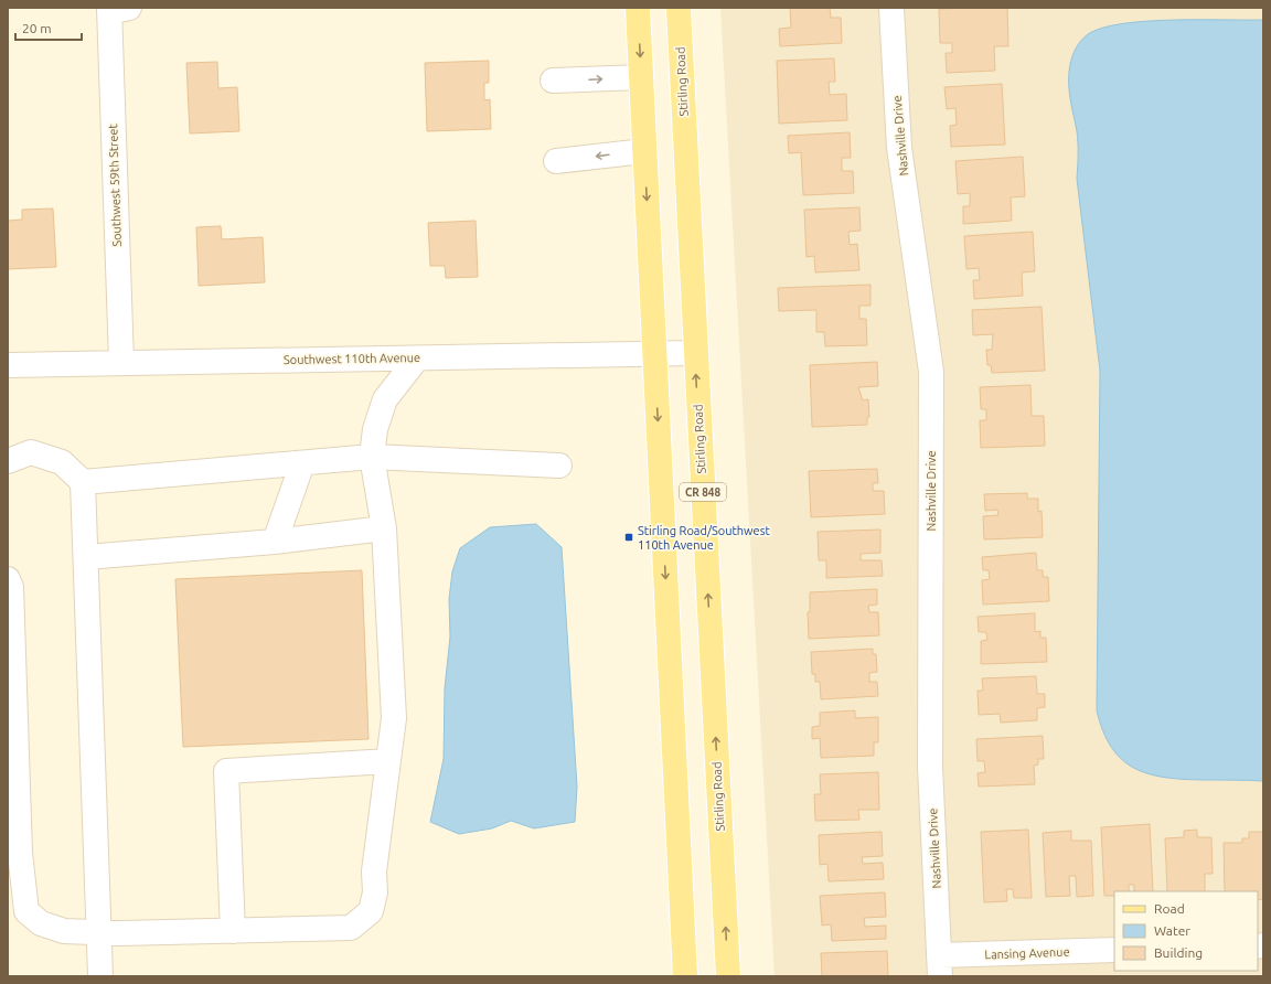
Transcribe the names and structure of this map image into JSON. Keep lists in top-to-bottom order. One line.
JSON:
{"streets":{"main road":["Stirling Road","CR 848"],"street":["Nashville Drive","Southwest 59th Street","Southwest 110th Avenue","Lansing Avenue"]},"crossings":[["Stirling Road","Southwest 110th Avenue"],["Nashville Drive","Lansing Avenue"],["Southwest 59th Street","Southwest 110th Avenue"],["Southwest 110th Avenue","CR 848"]],"places":{"transit":["Stirling Road/Southwest 110th Avenue"]},"legend":["Road","Water","Building"],"scale_bar":"20 m"}
